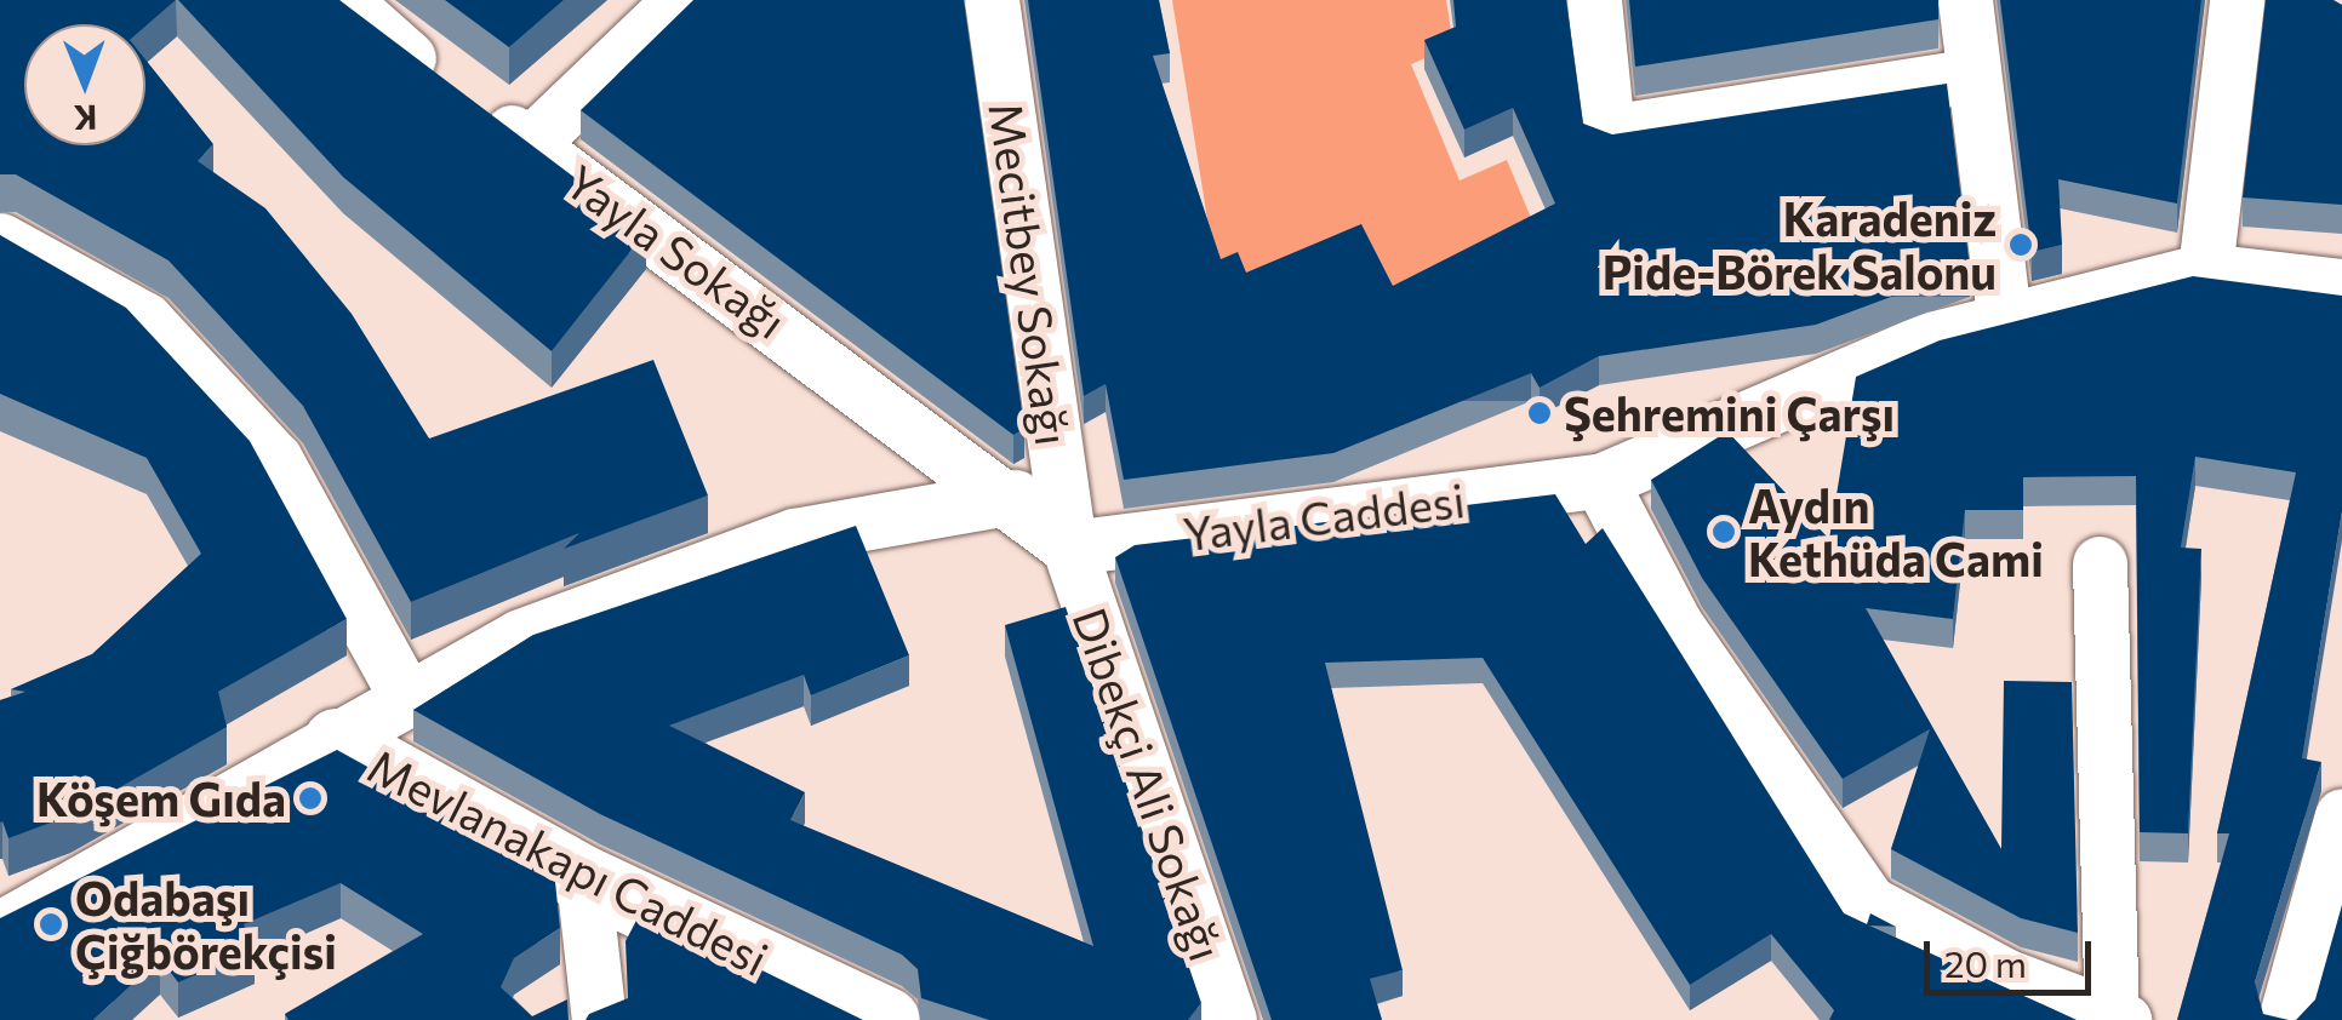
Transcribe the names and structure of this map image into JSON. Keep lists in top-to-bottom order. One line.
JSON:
{"streets":{"main road":["Mevlanakapı Caddesi"],"street":["Yayla Sokağı","Meсitbey Sokağı","Yayla Caddesi","Dibekçi Ali Sokağı"]},"crossings":[["Meсitbey Sokağı","Yayla Caddesi"],["Meсitbey Sokağı","Dibekçi Ali Sokağı"],["Yayla Caddesi","Dibekçi Ali Sokağı"]],"places":["Karadeniz Pide-Börek Salonu","Şehremini Çarşı","Aydın Kethüda Cami","Köşem Gıda","Odabaşı Çiğbörekçisi"],"scale_bar":"20 m","north":"bottom"}
